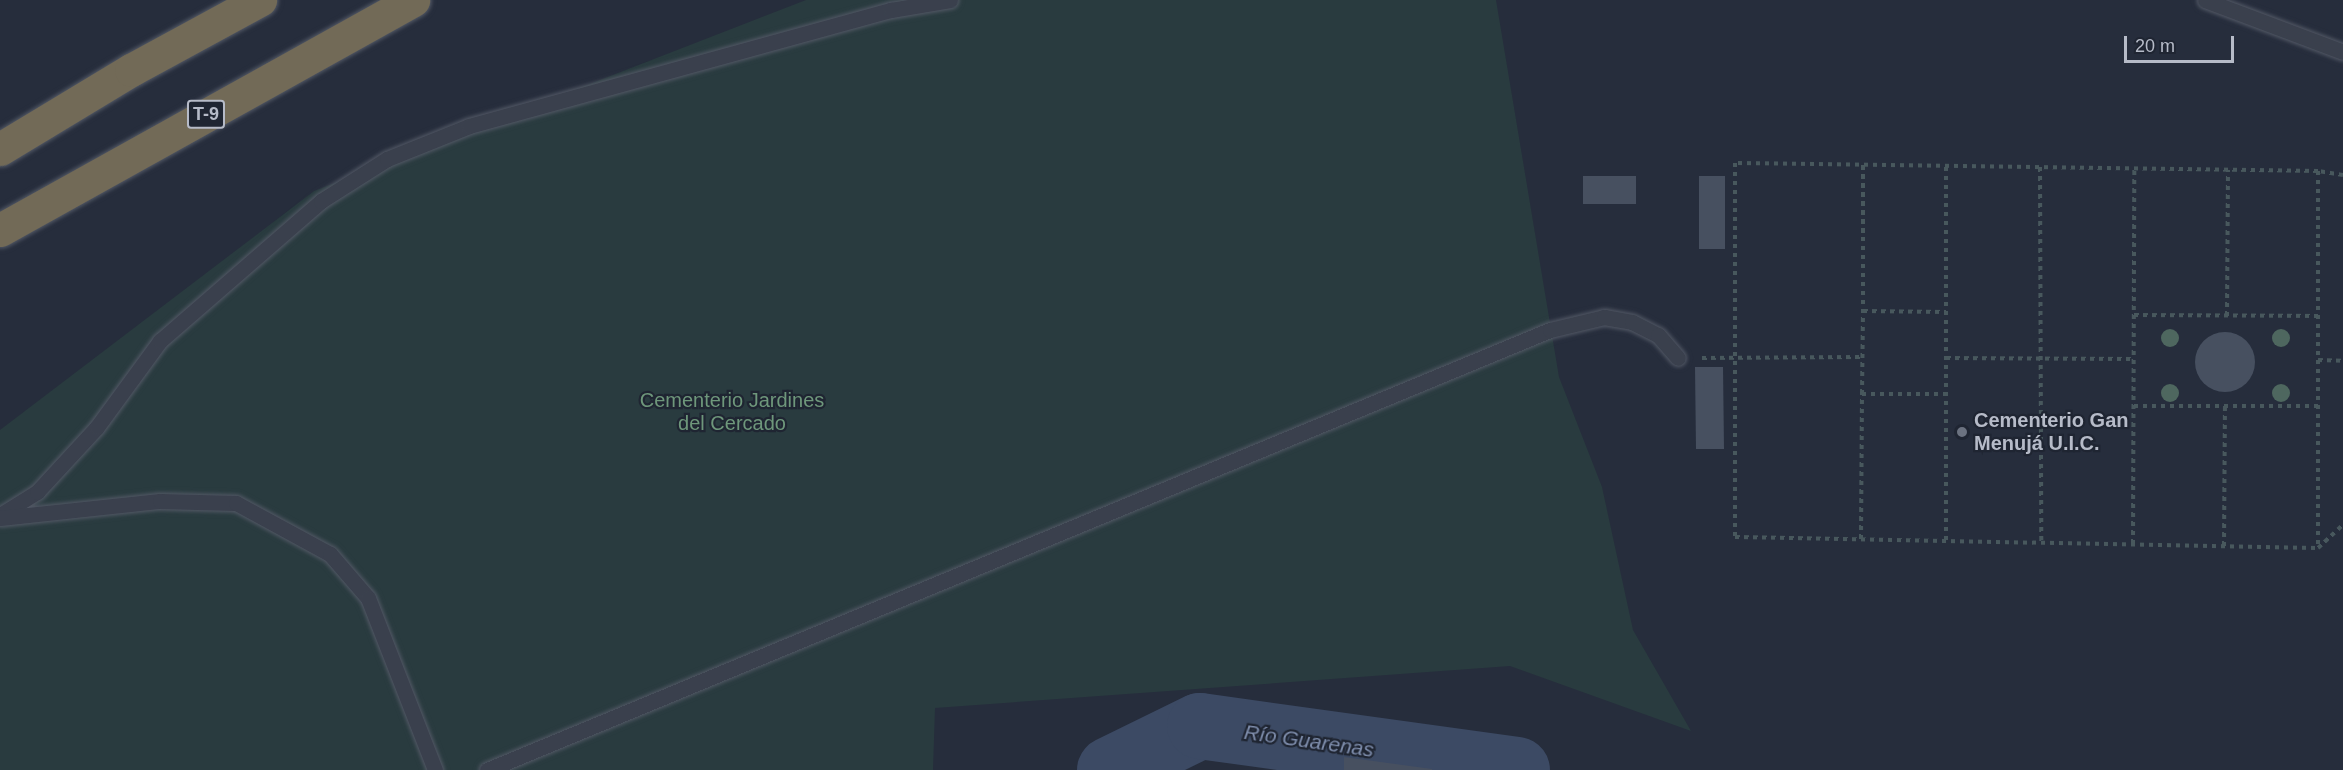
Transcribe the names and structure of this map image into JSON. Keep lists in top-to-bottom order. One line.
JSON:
{"streets":{"highway":["T-9"]},"water":["Río Guarenas"],"parks":["Cementerio Jardines del Cercado"],"places":["Cementerio Gan Menujá U.I.C."],"scale_bar":"20 m"}
